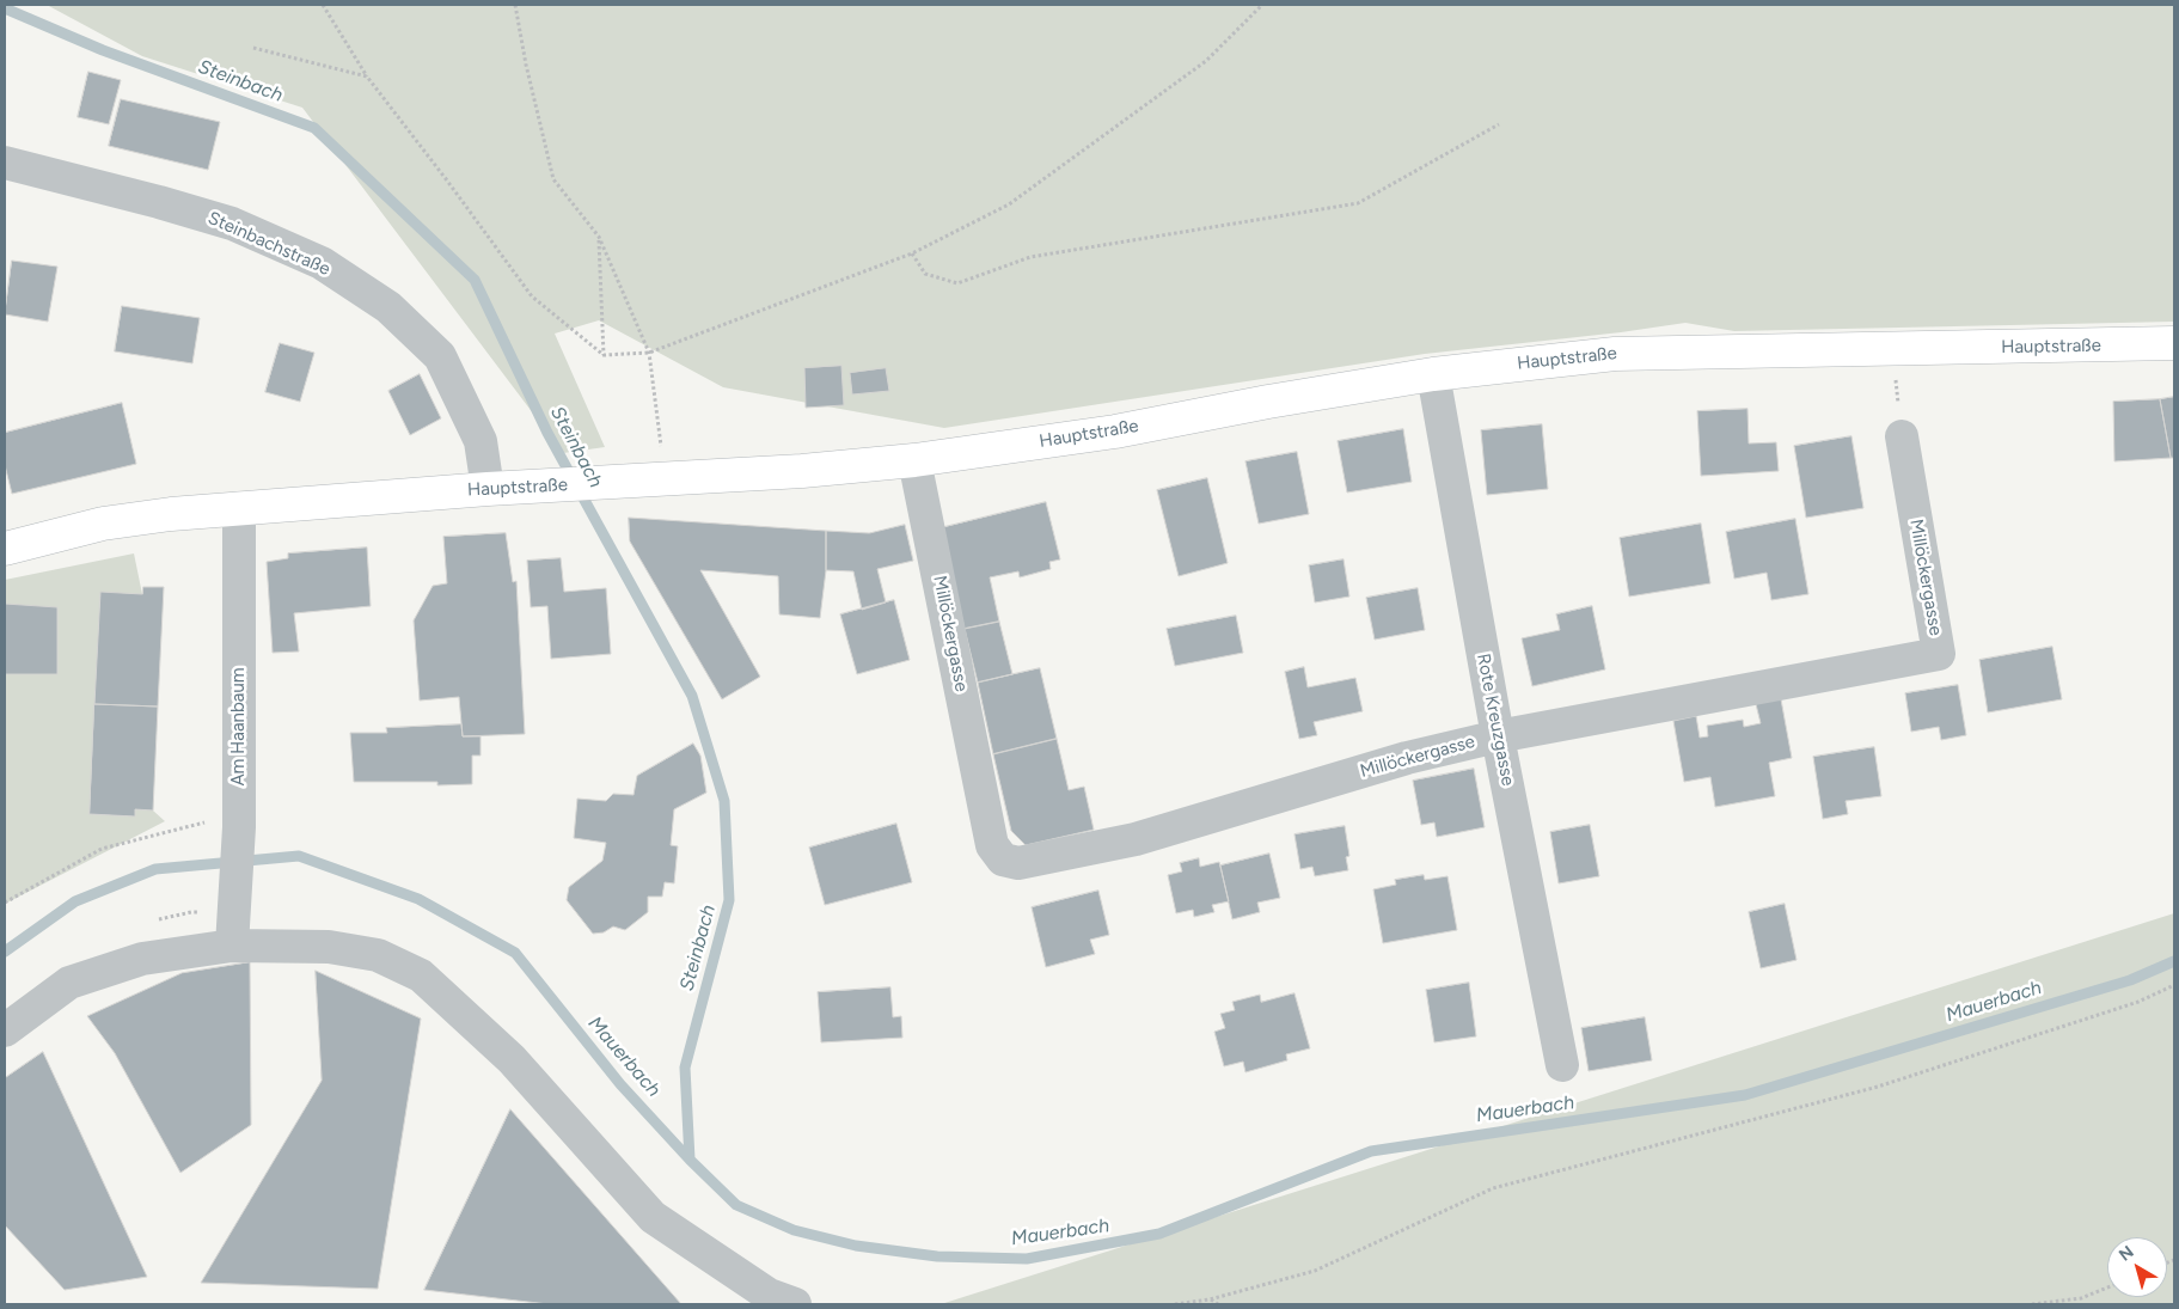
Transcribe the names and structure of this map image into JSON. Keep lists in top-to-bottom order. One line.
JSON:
{"streets":{"main road":["Hauptstraße"],"street":["Steinbachstraße","Millöckergasse","Rote Kreuzgasse","Am Haanbaum"]},"crossings":[["Steinbachstraße","Hauptstraße"],["Hauptstraße","Millöckergasse"],["Hauptstraße","Rote Kreuzgasse"],["Hauptstraße","Am Haanbaum"],["Millöckergasse","Rote Kreuzgasse"]],"water":["Steinbach","Mauerbach"],"north":"top left"}
